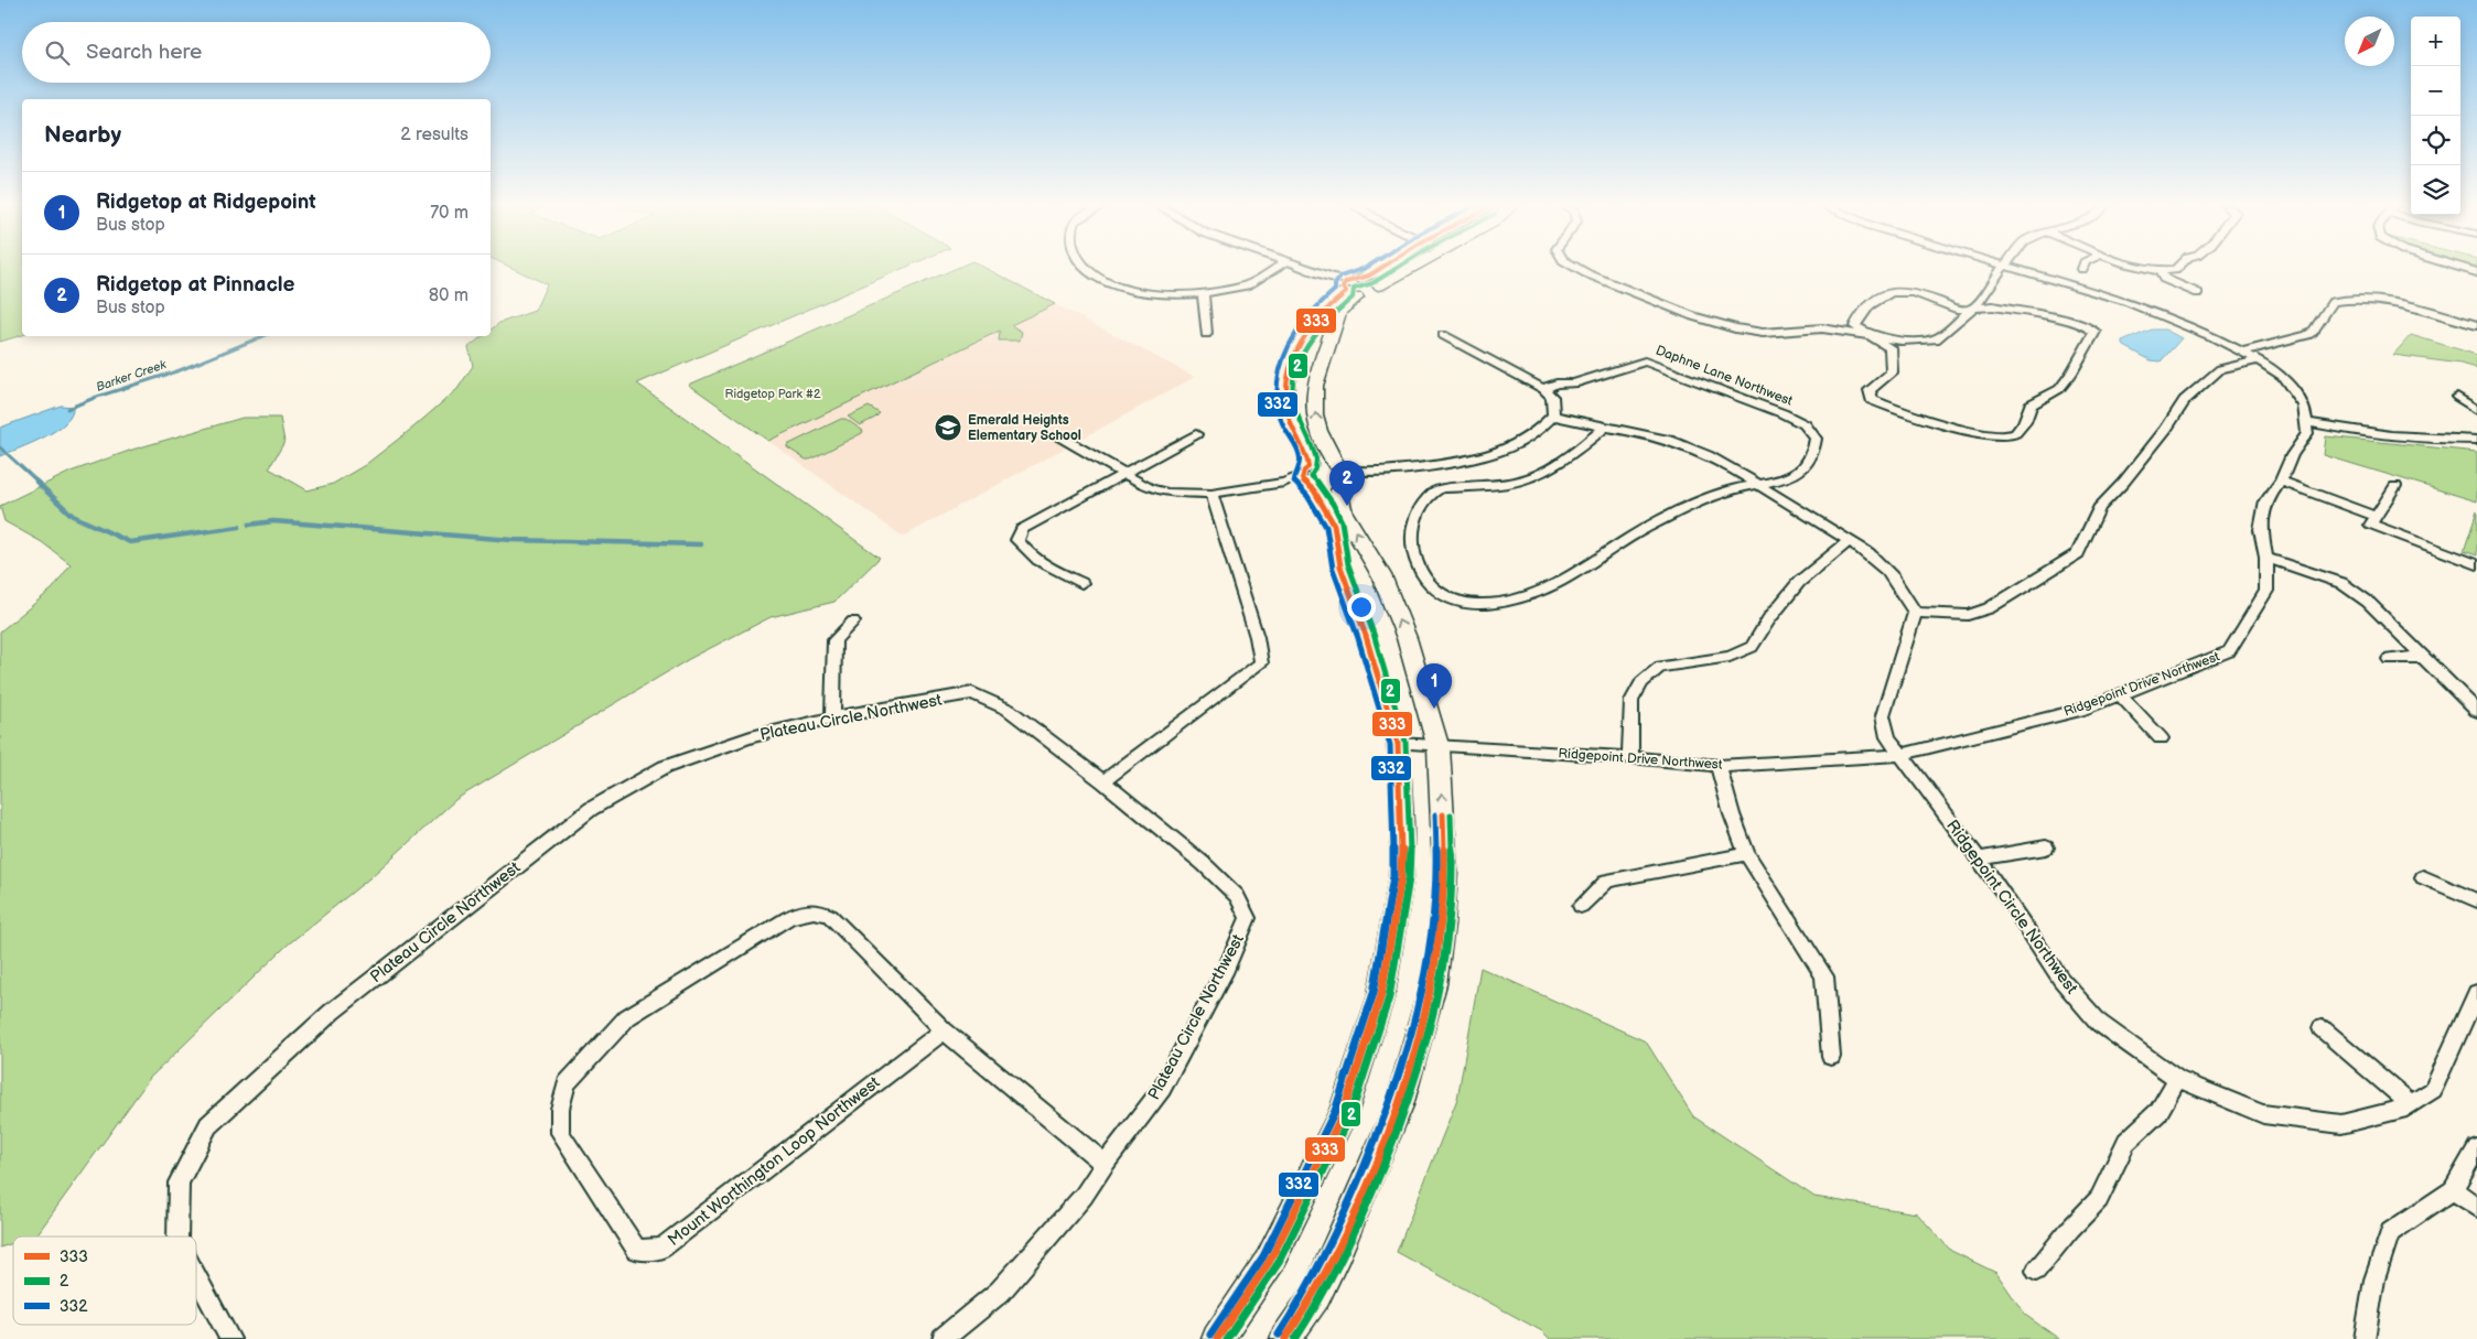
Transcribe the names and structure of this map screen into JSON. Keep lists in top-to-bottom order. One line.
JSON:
{"streets":{"street":["Daphne Lane Northwest","Ridgepoint Drive Northwest","Plateau Circle Northwest","Ridgepoint Circle Northwest","Mount Worthington Loop Northwest"]},"crossings":[["Ridgepoint Drive Northwest","Ridgepoint Circle Northwest"],["Plateau Circle Northwest","Mount Worthington Loop Northwest"]],"water":["Barker Creek"],"parks":["Ridgetop Park #2"],"places":{"school or university":["Emerald Heights Elementary School"]},"lines":["transit line 333","transit line 2","transit line 332"],"legend":["333","2","332"],"north":"bottom left","page":{"map_buttons":["+","−"],"search":"Search here","heading":["Nearby","2 results"],"list":[{"mark":"1","name":"Ridgetop at Ridgepoint","note":"Bus stop","value":"70 m"},{"mark":"2","name":"Ridgetop at Pinnacle","note":"Bus stop","value":"80 m"}],"pins":["2","1"]}}
